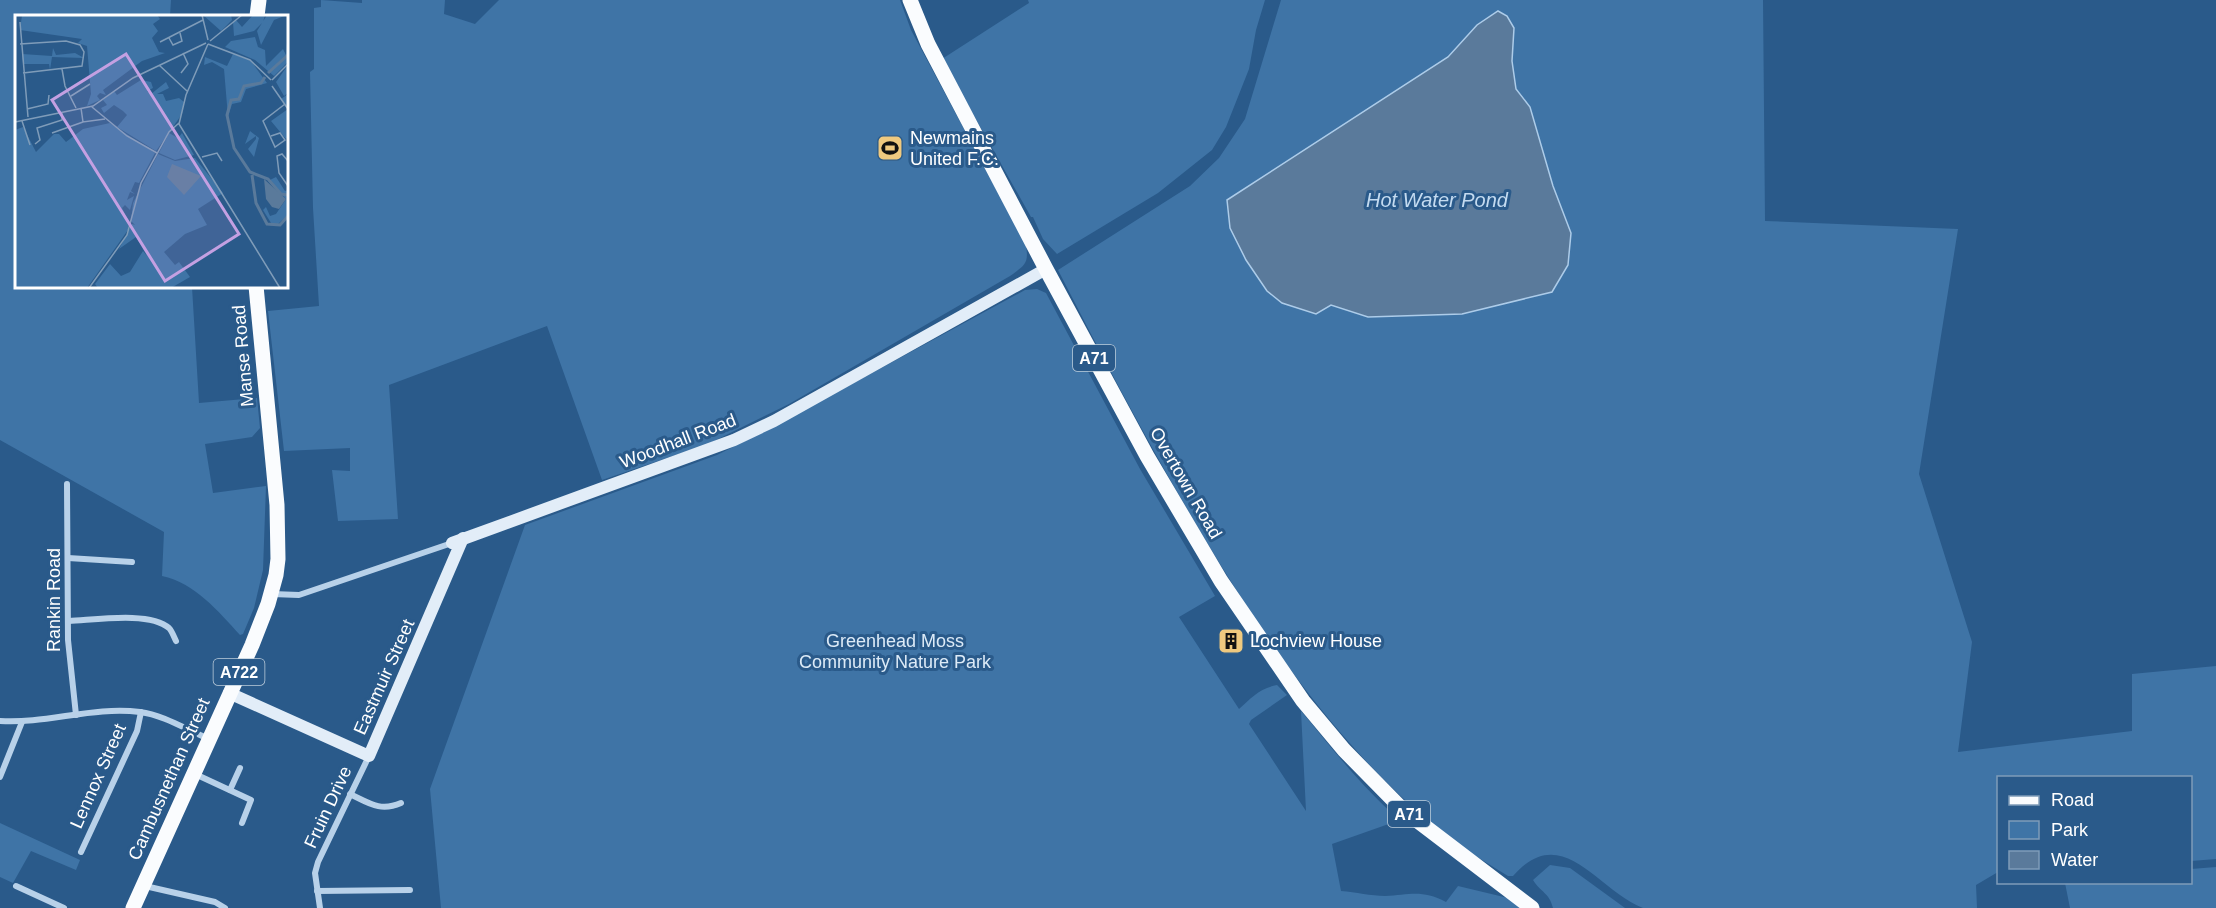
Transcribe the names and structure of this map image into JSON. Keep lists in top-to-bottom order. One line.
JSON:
{"streets":{"main road":["Manse Road","A71","Overtown Road","A722","Cambusnethan Street"],"street":["Woodhall Road","Rankin Road","Eastmuir Street","Lennox Street","Fruin Drive"]},"crossings":[["Manse Road","Cambusnethan Street"],["Woodhall Road","Overtown Road"],["Woodhall Road","Eastmuir Street"],["Woodhall Road","Cambusnethan Street"],["Eastmuir Street","Cambusnethan Street"],["Eastmuir Street","Fruin Drive"]],"water":["Hot Water Pond"],"parks":["Greenhead Moss Community Nature Park"],"places":{"sports":["Newmains United F.C."],"building":["Lochview House"]},"legend":["Road","Park","Water"]}
